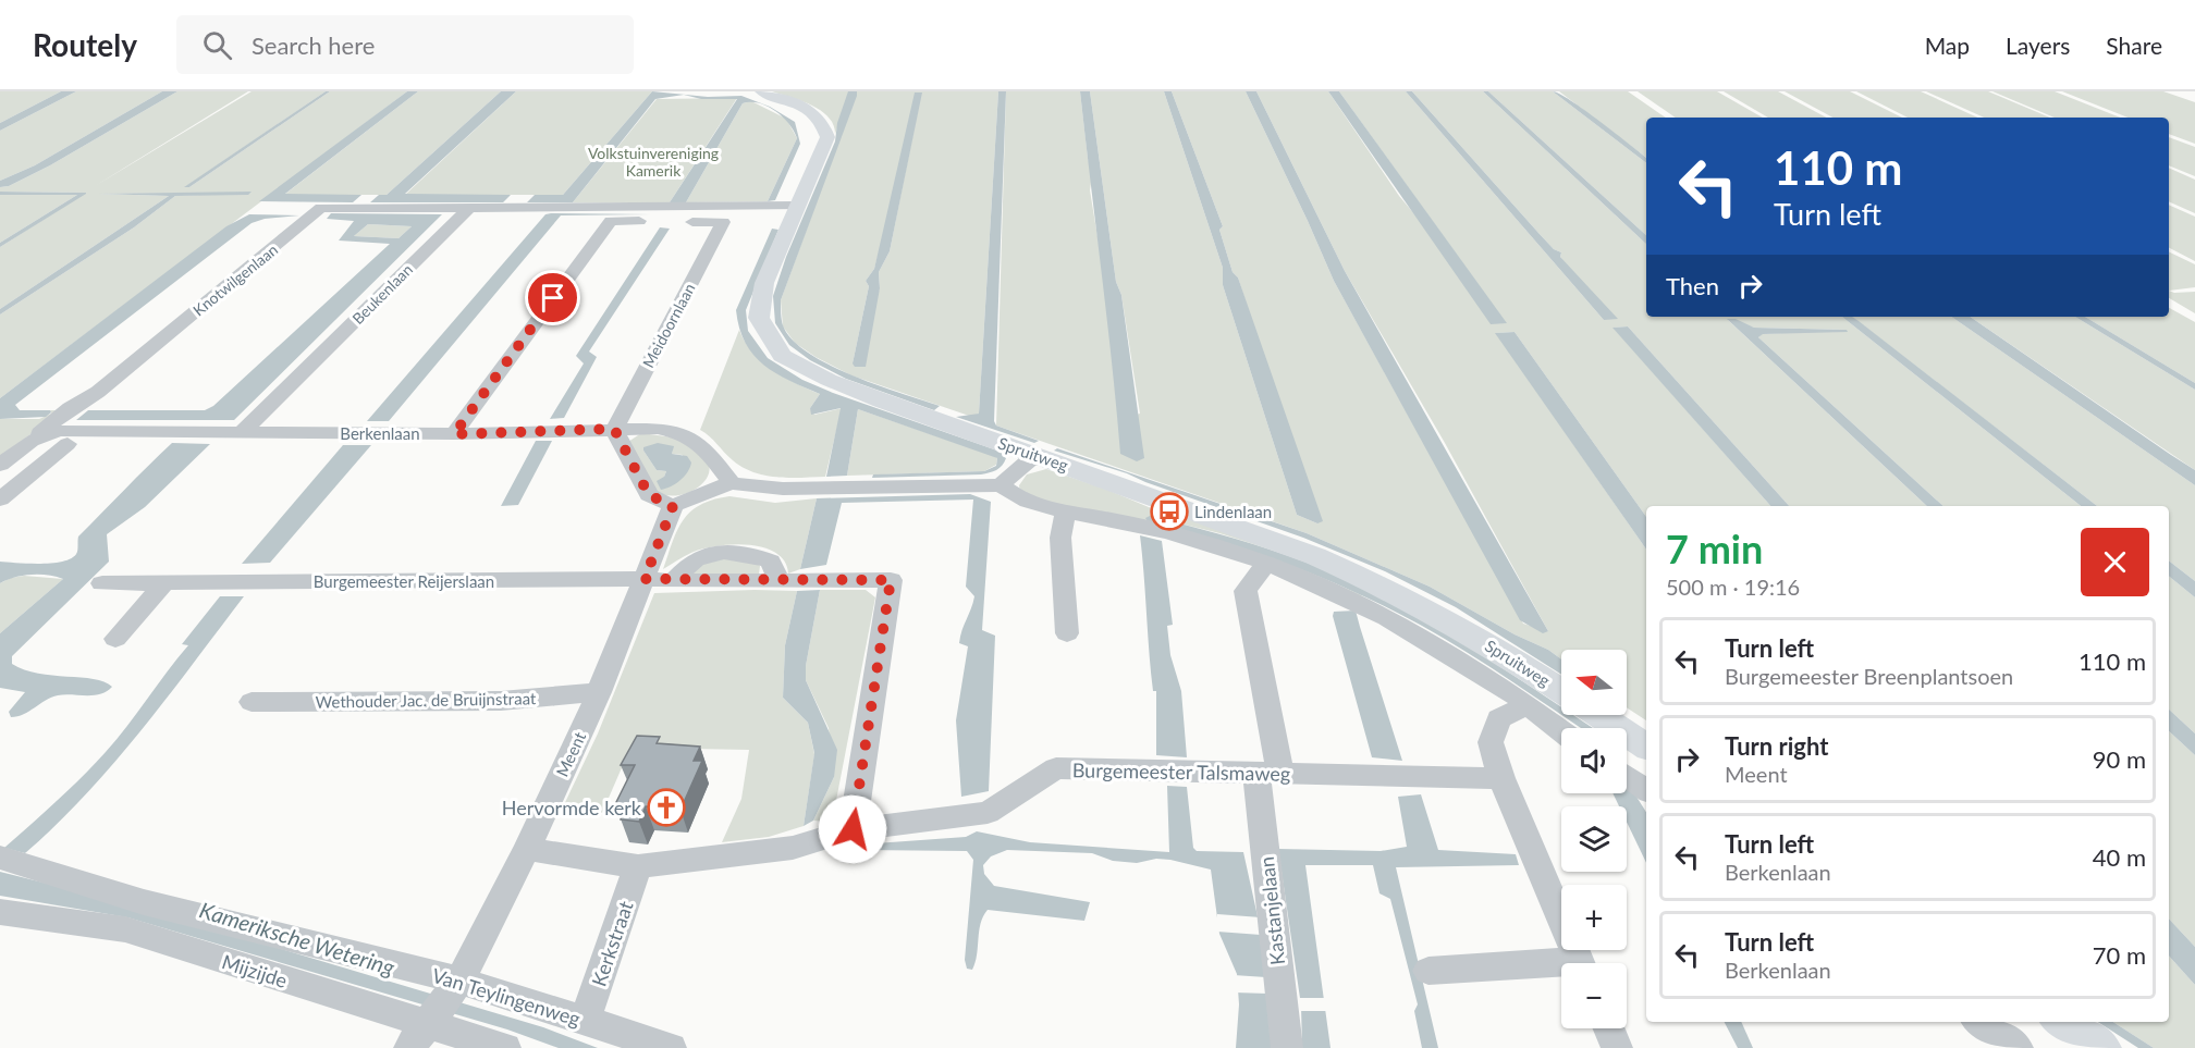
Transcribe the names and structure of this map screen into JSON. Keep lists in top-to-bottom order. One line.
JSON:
{"streets":{"main road":["Spruitweg"],"street":["Knotwilgenlaan","Beukenlaan","Meidoornlaan","Berkenlaan","Burgemeester Reijerslaan","Wethouder Jac. de Bruijnstraat","Meent","Burgemeester Talsmaweg","Kastanjelaan","Kerkstraat","Mijzijde","Van Teylingenweg"]},"crossings":[["Knotwilgenlaan","Beukenlaan"],["Beukenlaan","Berkenlaan"],["Meidoornlaan","Berkenlaan"],["Burgemeester Reijerslaan","Meent"],["Burgemeester Reijerslaan","Burgemeester Talsmaweg"],["Wethouder Jac. de Bruijnstraat","Meent"],["Meent","Burgemeester Talsmaweg"],["Meent","Mijzijde"],["Meent","Van Teylingenweg"],["Burgemeester Talsmaweg","Kastanjelaan"],["Burgemeester Talsmaweg","Kerkstraat"],["Kerkstraat","Van Teylingenweg"],["Mijzijde","Van Teylingenweg"]],"water":["Kameriksche Wetering"],"parks":["Volkstuinvereniging Kamerik"],"places":{"bus stop":["Lindenlaan"],"church":["Hervormde kerk"]},"north":"left","page":{"header":"Routely","search":"Search here","nav":["Map","Layers","Share"],"turn":["110 m","Turn left"],"then":"Then","heading":["7 min","500 m · 19:16"],"list":[{"name":"Turn left","note":"Burgemeester Breenplantsoen","value":"110 m"},{"name":"Turn right","note":"Meent","value":"90 m"},{"name":"Turn left","note":"Berkenlaan","value":"40 m"},{"name":"Turn left","note":"Berkenlaan","value":"70 m"}],"map_buttons":["+","−"]}}
